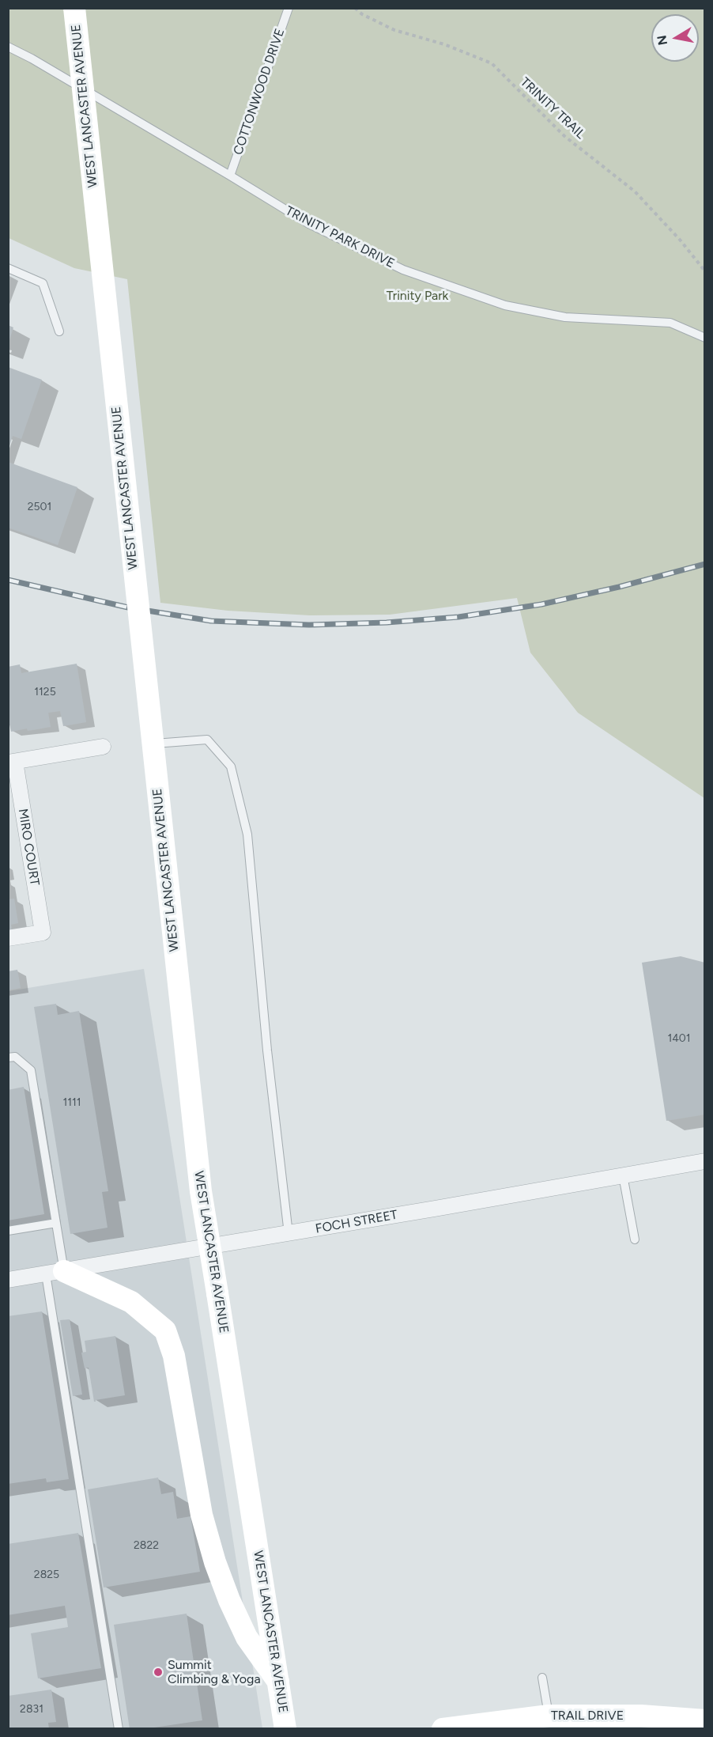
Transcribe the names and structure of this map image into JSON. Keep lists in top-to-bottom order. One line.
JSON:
{"streets":{"main road":["WEST LANCASTER AVENUE","TRAIL DRIVE"],"street":["MIRO COURT","FOCH STREET"],"lane":["COTTONWOOD DRIVE","TRINITY PARK DRIVE"],"path":["TRINITY TRAIL"]},"crossings":[["COTTONWOOD DRIVE","TRINITY PARK DRIVE"]],"parks":["Trinity Park"],"places":["Summit Climbing & Yoga"],"house_numbers":["2501","1125","1401","1111","2822","2825","2831"],"north":"left"}
